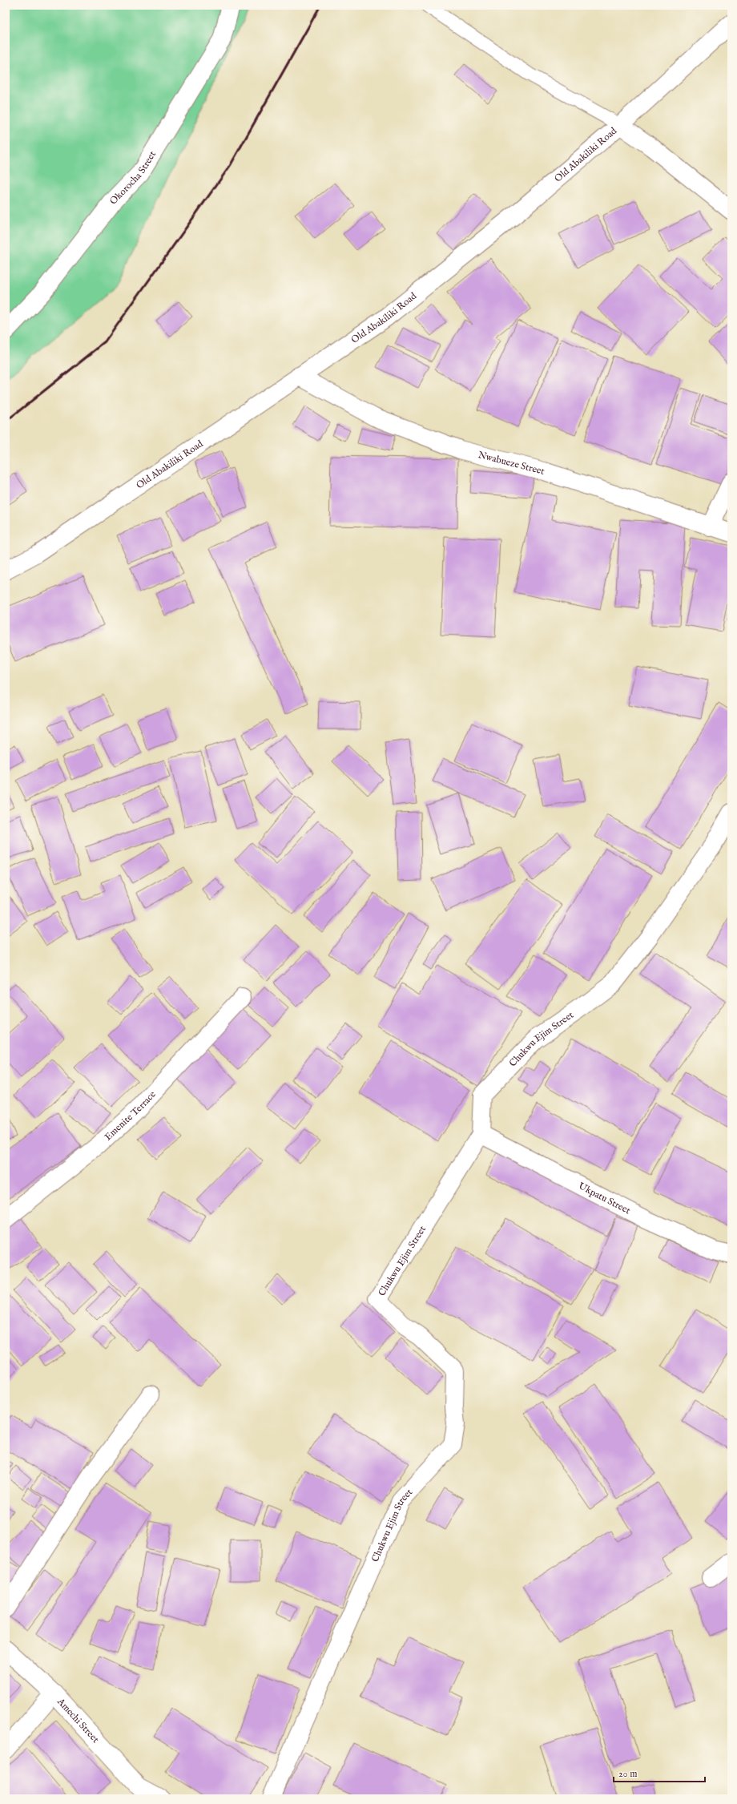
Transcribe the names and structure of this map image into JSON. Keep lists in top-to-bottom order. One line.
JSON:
{"streets":{"street":["Old Abakiliki Road","Okorocha Street","Nwabueze Street","Chukwu Ejim Street","Emenite Terrace","Ukpatu Street","Amechi Street"]},"crossings":[["Old Abakiliki Road","Nwabueze Street"],["Chukwu Ejim Street","Ukpatu Street"]],"scale_bar":"20 m"}
